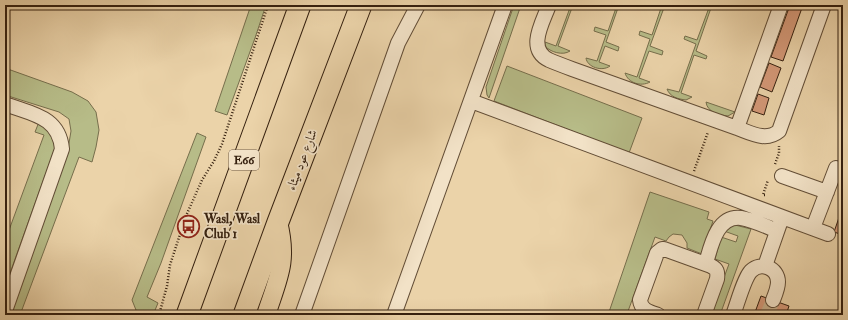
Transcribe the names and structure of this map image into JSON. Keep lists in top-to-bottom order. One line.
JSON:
{"streets":{"highway":["E66","شارع عود ميثاء"]},"places":{"bus stop":["Wasl, Wasl Club 1"]}}
